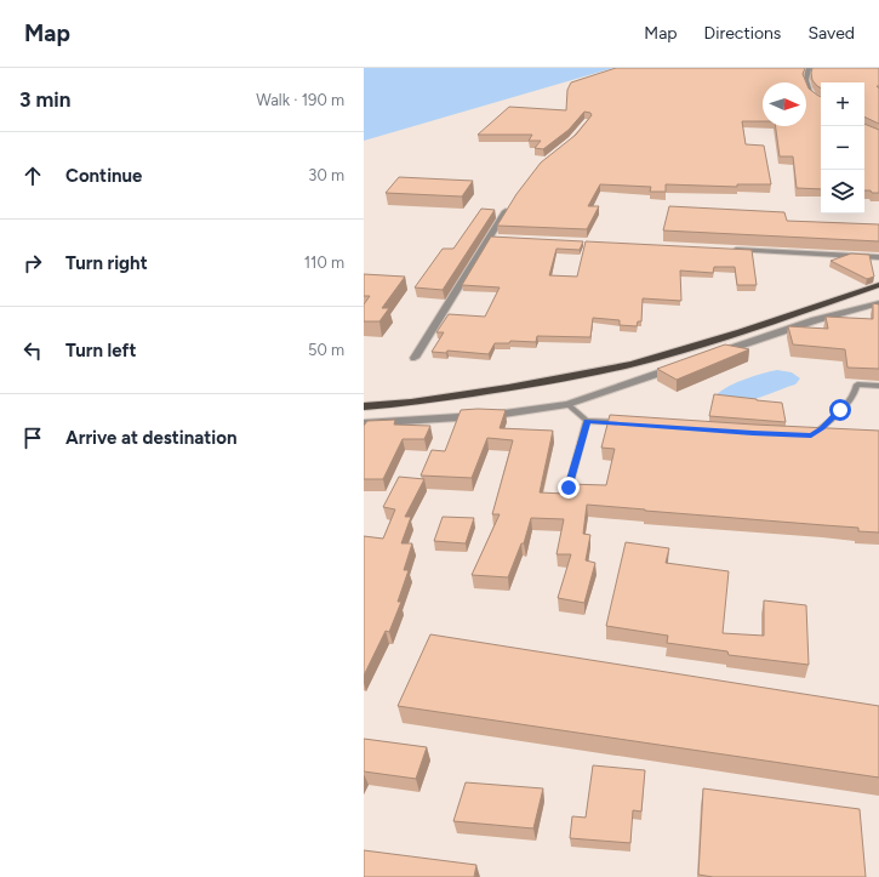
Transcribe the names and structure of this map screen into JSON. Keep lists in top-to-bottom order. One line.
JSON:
{"north":"right","page":{"header":"Map","nav":["Map","Directions","Saved"],"heading":["3 min","Walk · 190 m"],"map_buttons":["+","−"],"list":[["Continue","30 m"],["Turn right","110 m"],["Turn left","50 m"],"Arrive at destination"]}}
